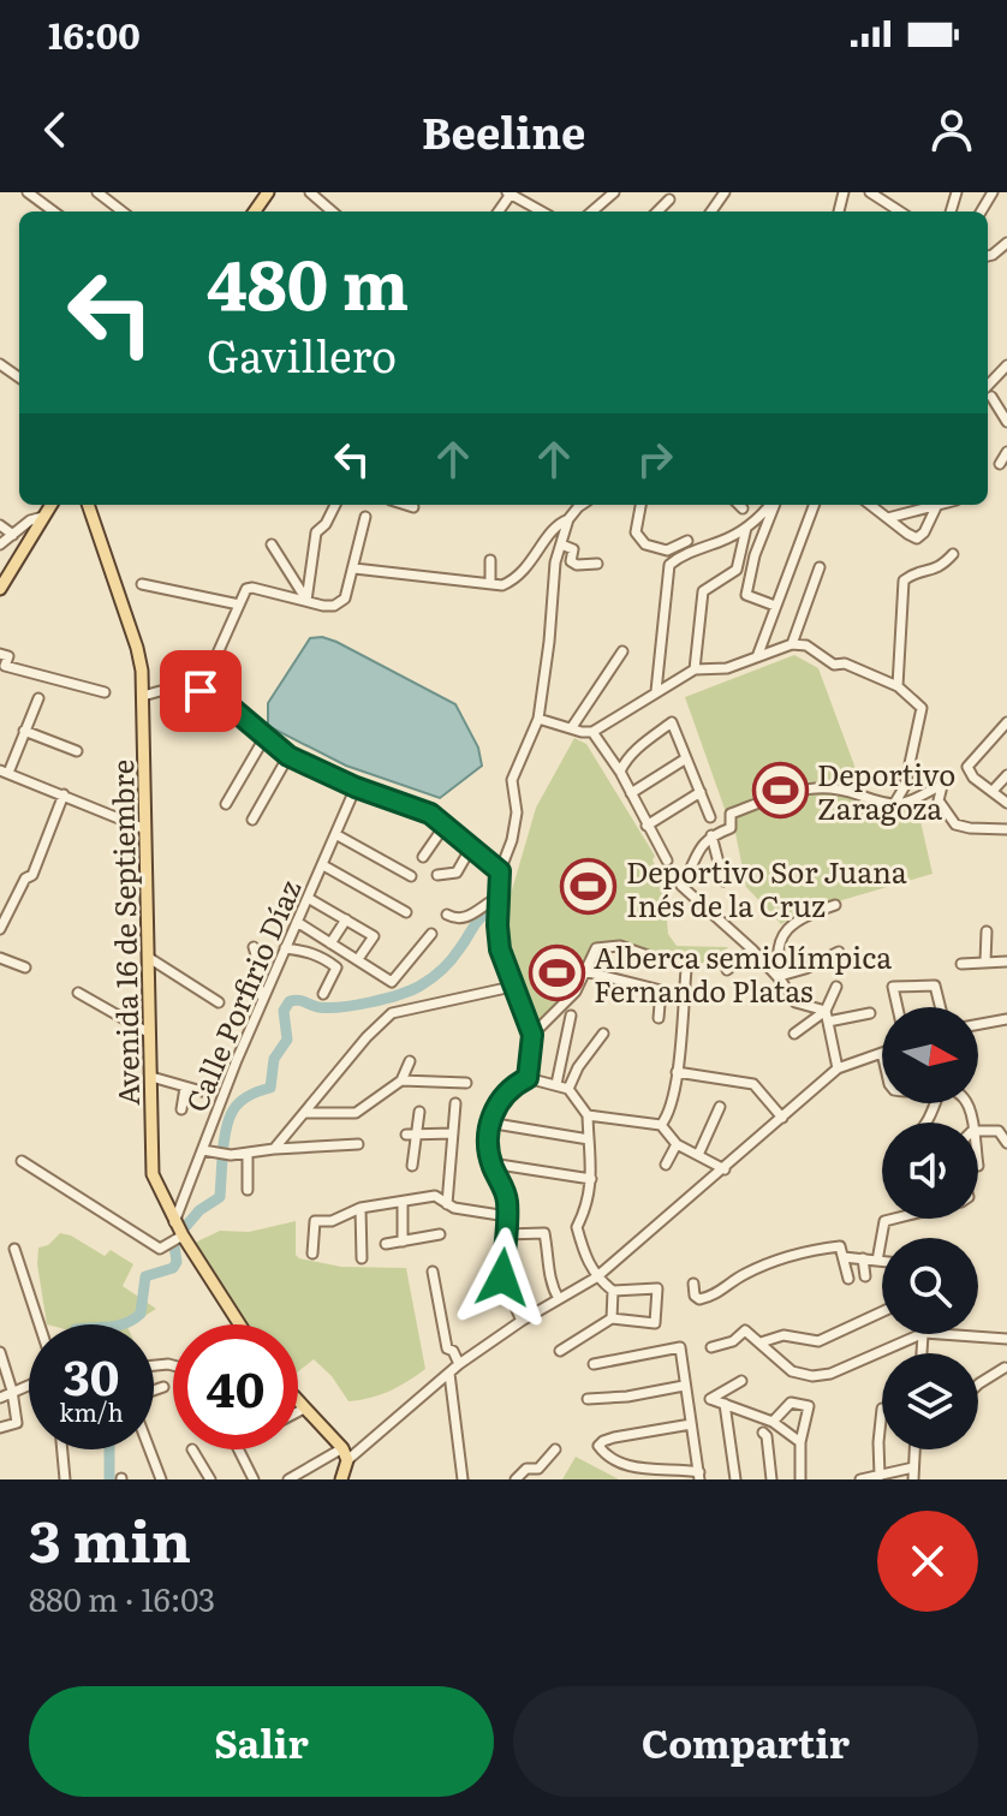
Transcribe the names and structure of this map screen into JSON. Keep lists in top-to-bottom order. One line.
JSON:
{"streets":{"main road":["Avenida 16 de Septiembre"],"street":["Calle Porfirio Díaz"]},"crossings":[["Avenida 16 de Septiembre","Calle Porfirio Díaz"]],"places":{"sports":["Deportivo Zaragoza","Deportivo Sor Juana Inés de la Cruz","Alberca semiolímpica Fernando Platas"]},"north":"right","page":{"status":"16:00","header":"Beeline","turn":["480 m","Gavillero"],"speed":"30 km/h","limit":"40","heading":["3 min","880 m · 16:03"],"buttons":["Salir","Compartir"]}}
